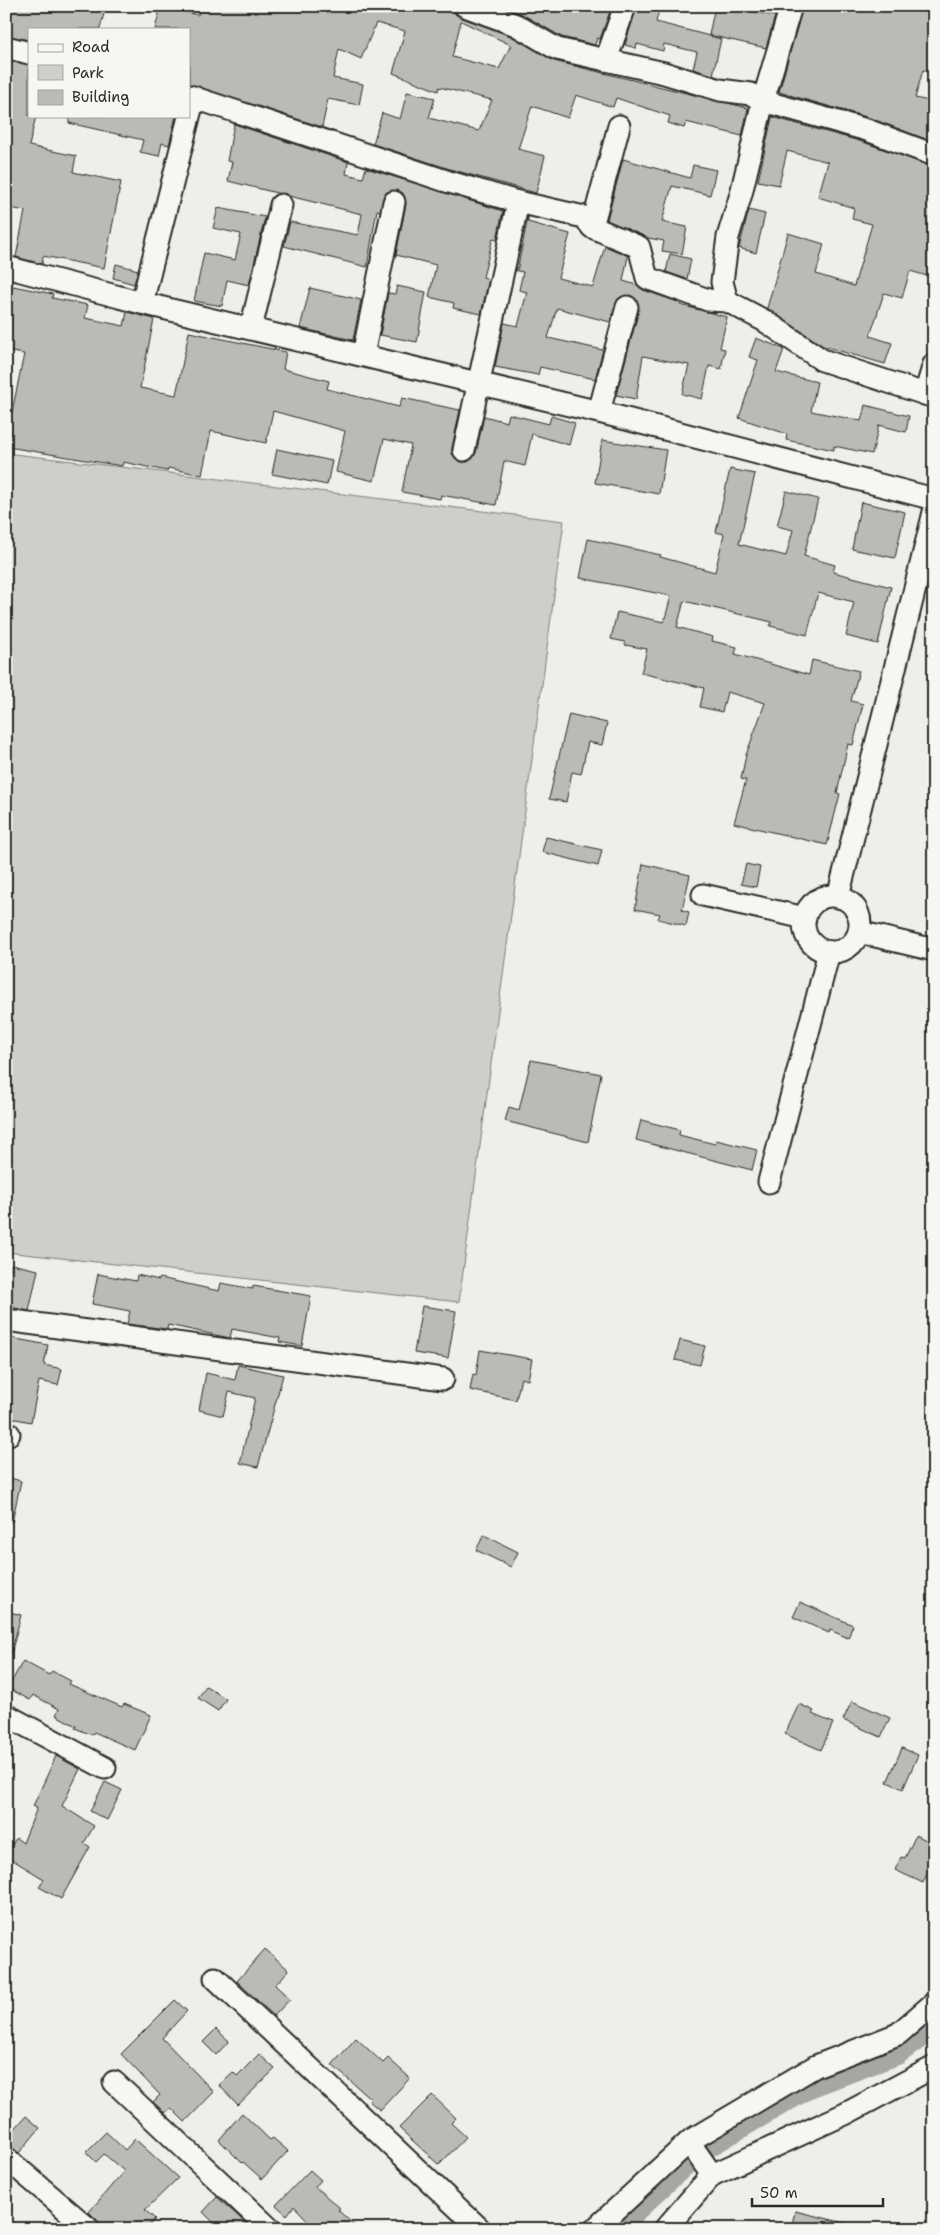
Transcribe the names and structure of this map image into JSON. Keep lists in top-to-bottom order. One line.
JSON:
{"legend":["Road","Park","Building"],"scale_bar":"50 m"}
